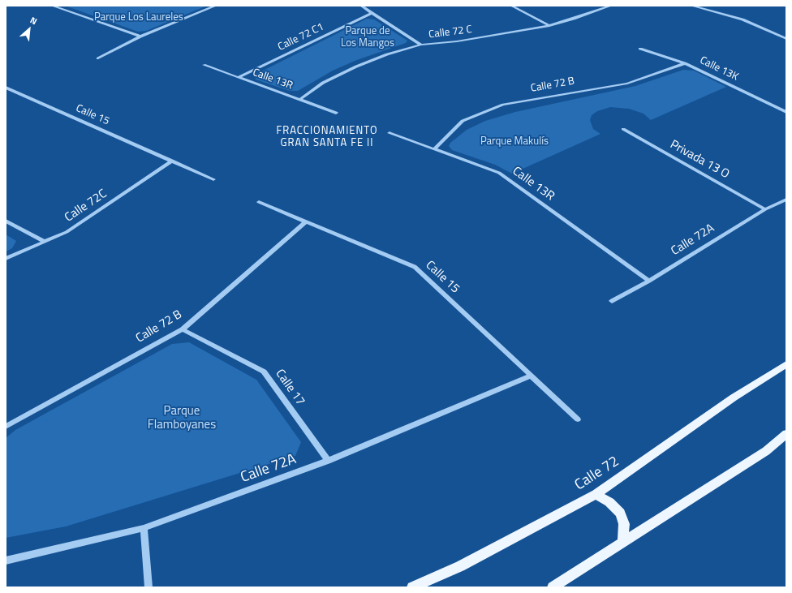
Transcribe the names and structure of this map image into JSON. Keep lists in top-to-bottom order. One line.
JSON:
{"streets":{"main road":["Calle 72"],"street":["Calle 72 C","Calle 72 C1","Calle 13K","Calle 13R","Calle 72 B","Calle 15","Privada 13 O","Calle 72C","Calle 72A","Calle 17"]},"crossings":[["Calle 72 C","Calle 13R"],["Calle 72 C1","Calle 13R"],["Calle 13K","Calle 72 B"],["Calle 13R","Calle 72 B"],["Calle 13R","Calle 72A"],["Calle 72 B","Calle 15"],["Calle 72 B","Calle 17"],["Calle 15","Calle 72C"],["Calle 15","Calle 72A"],["Privada 13 O","Calle 72A"],["Calle 72A","Calle 17"]],"districts":["FRACCIONAMIENTO GRAN SANTA FE II"],"parks":["Parque Los Laureles","Parque de Los Mangos","Parque Makulís","Parque Flamboyanes"],"north":"top right"}
